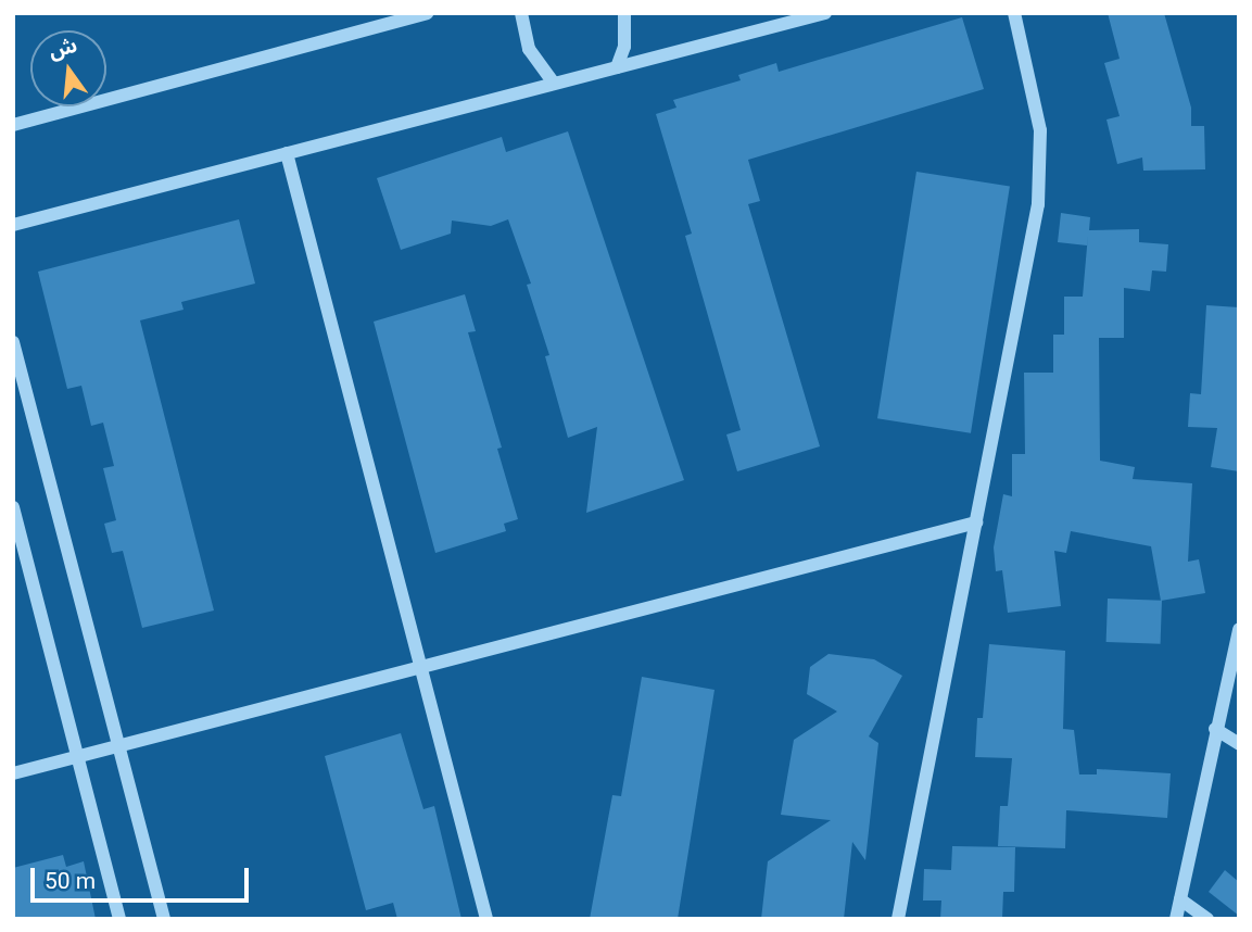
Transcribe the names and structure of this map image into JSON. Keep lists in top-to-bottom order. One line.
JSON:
{"scale_bar":"50 m","north":"top"}
